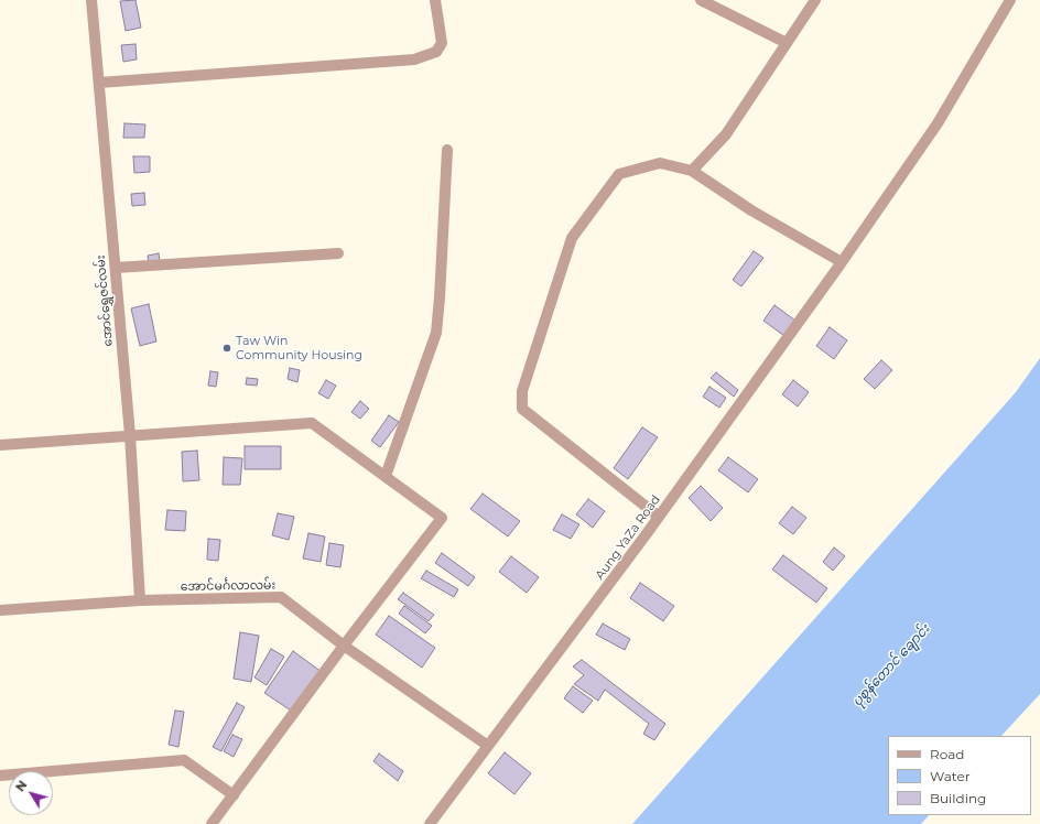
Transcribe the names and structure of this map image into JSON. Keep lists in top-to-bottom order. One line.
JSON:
{"streets":{"street":["အောင်ရွှေဇင်လမ်း","Aung YaZa Road","အောင်မင်္ဂလာလမ်း"]},"crossings":[["အောင်ရွှေဇင်လမ်း","အောင်မင်္ဂလာလမ်း"],["Aung YaZa Road","အောင်မင်္ဂလာလမ်း"]],"water":["ပုစွန်တောင် ချောင်း"],"places":["Taw Win Community Housing"],"legend":["Road","Water","Building"],"north":"top left"}
